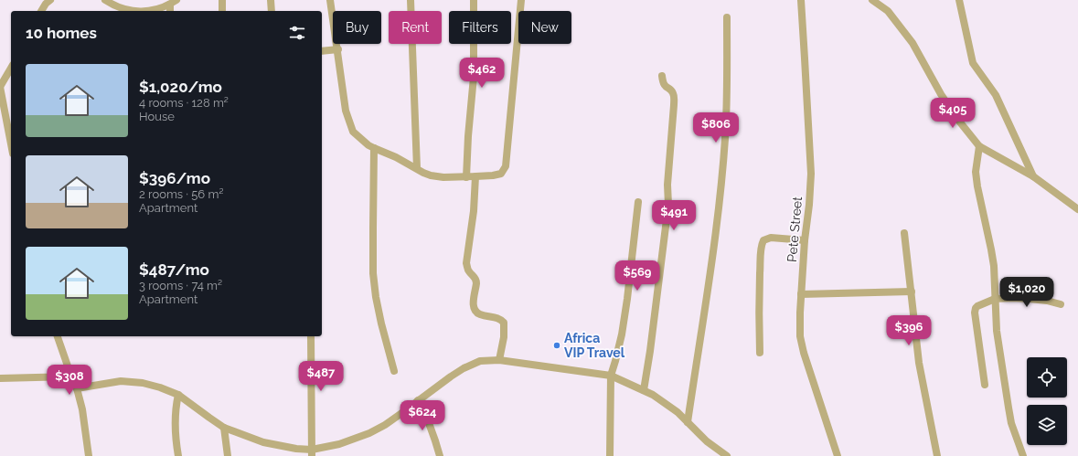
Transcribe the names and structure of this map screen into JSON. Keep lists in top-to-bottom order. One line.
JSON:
{"streets":{"street":["Pete Street"]},"places":["Africa VIP Travel"],"page":{"chip":["Buy","Rent","Filters","New"],"heading":"10 homes","list":[{"name":"$1,020/mo","note":"4 rooms · 128 m² · House"},{"name":"$396/mo","note":"2 rooms · 56 m² · Apartment"},{"name":"$487/mo","note":"3 rooms · 74 m² · Apartment"}],"price":["$462","$405","$806","$491","$569","$1,020","$396","$487","$308","$624"]}}
